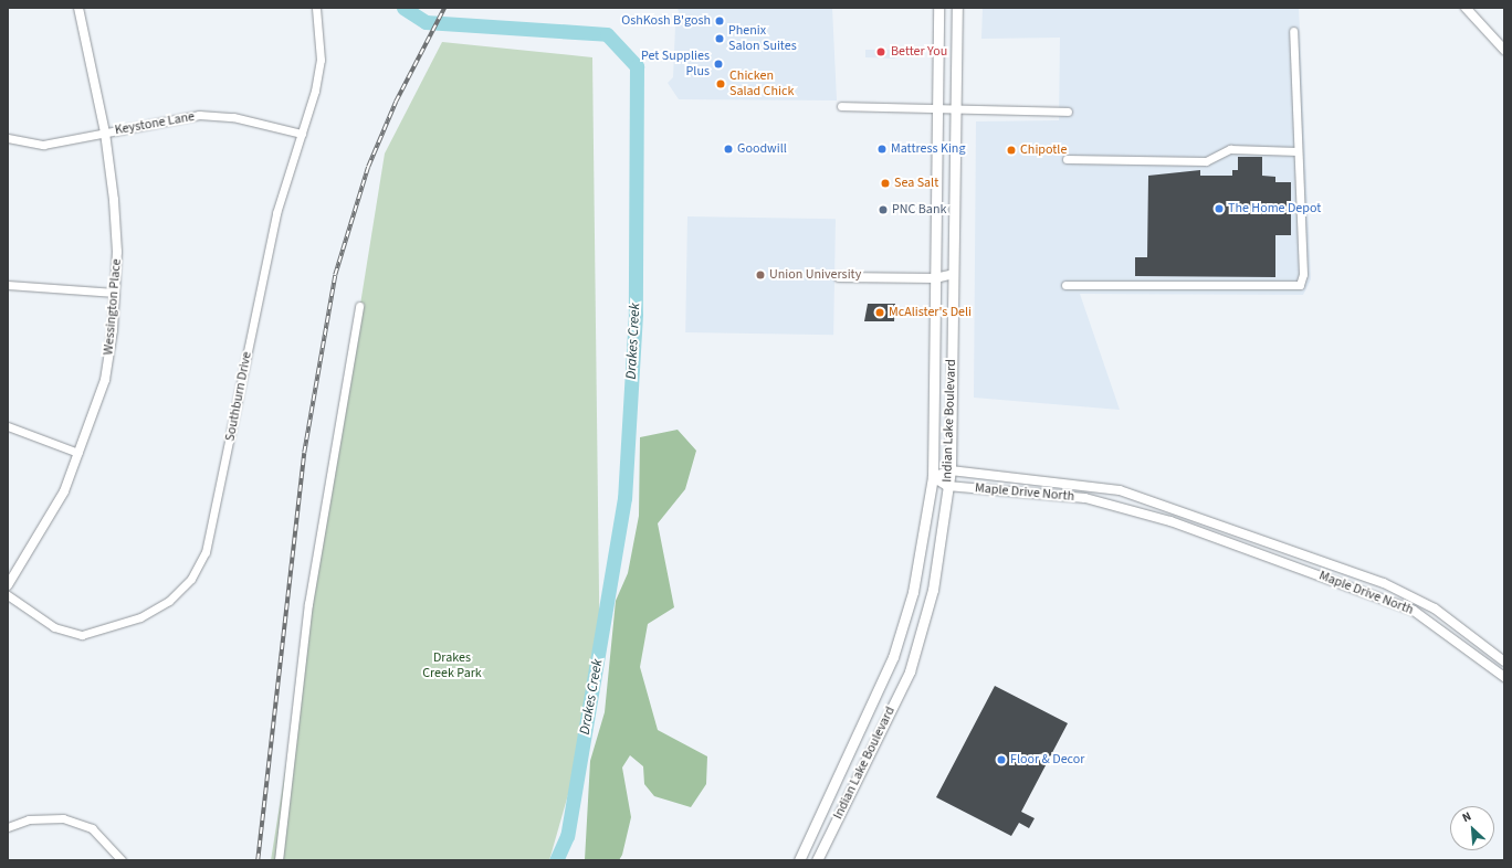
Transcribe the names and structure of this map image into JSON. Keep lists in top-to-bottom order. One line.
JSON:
{"streets":{"main road":["Indian Lake Boulevard"],"street":["Keystone Lane","Wessington Place","Southburn Drive","Maple Drive North"]},"crossings":[["Keystone Lane","Wessington Place"],["Keystone Lane","Southburn Drive"],["Indian Lake Boulevard","Maple Drive North"]],"water":["Drakes Creek"],"parks":["Drakes Creek Park"],"places":["OshKosh B'gosh","Phenix Salon Suites","Better You","Pet Supplies Plus","Chicken Salad Chick","Goodwill","Mattress King","Chipotle","Sea Salt","The Home Depot","PNC Bank","Union University","McAlister's Deli","Floor & Decor"],"north":"top left"}
